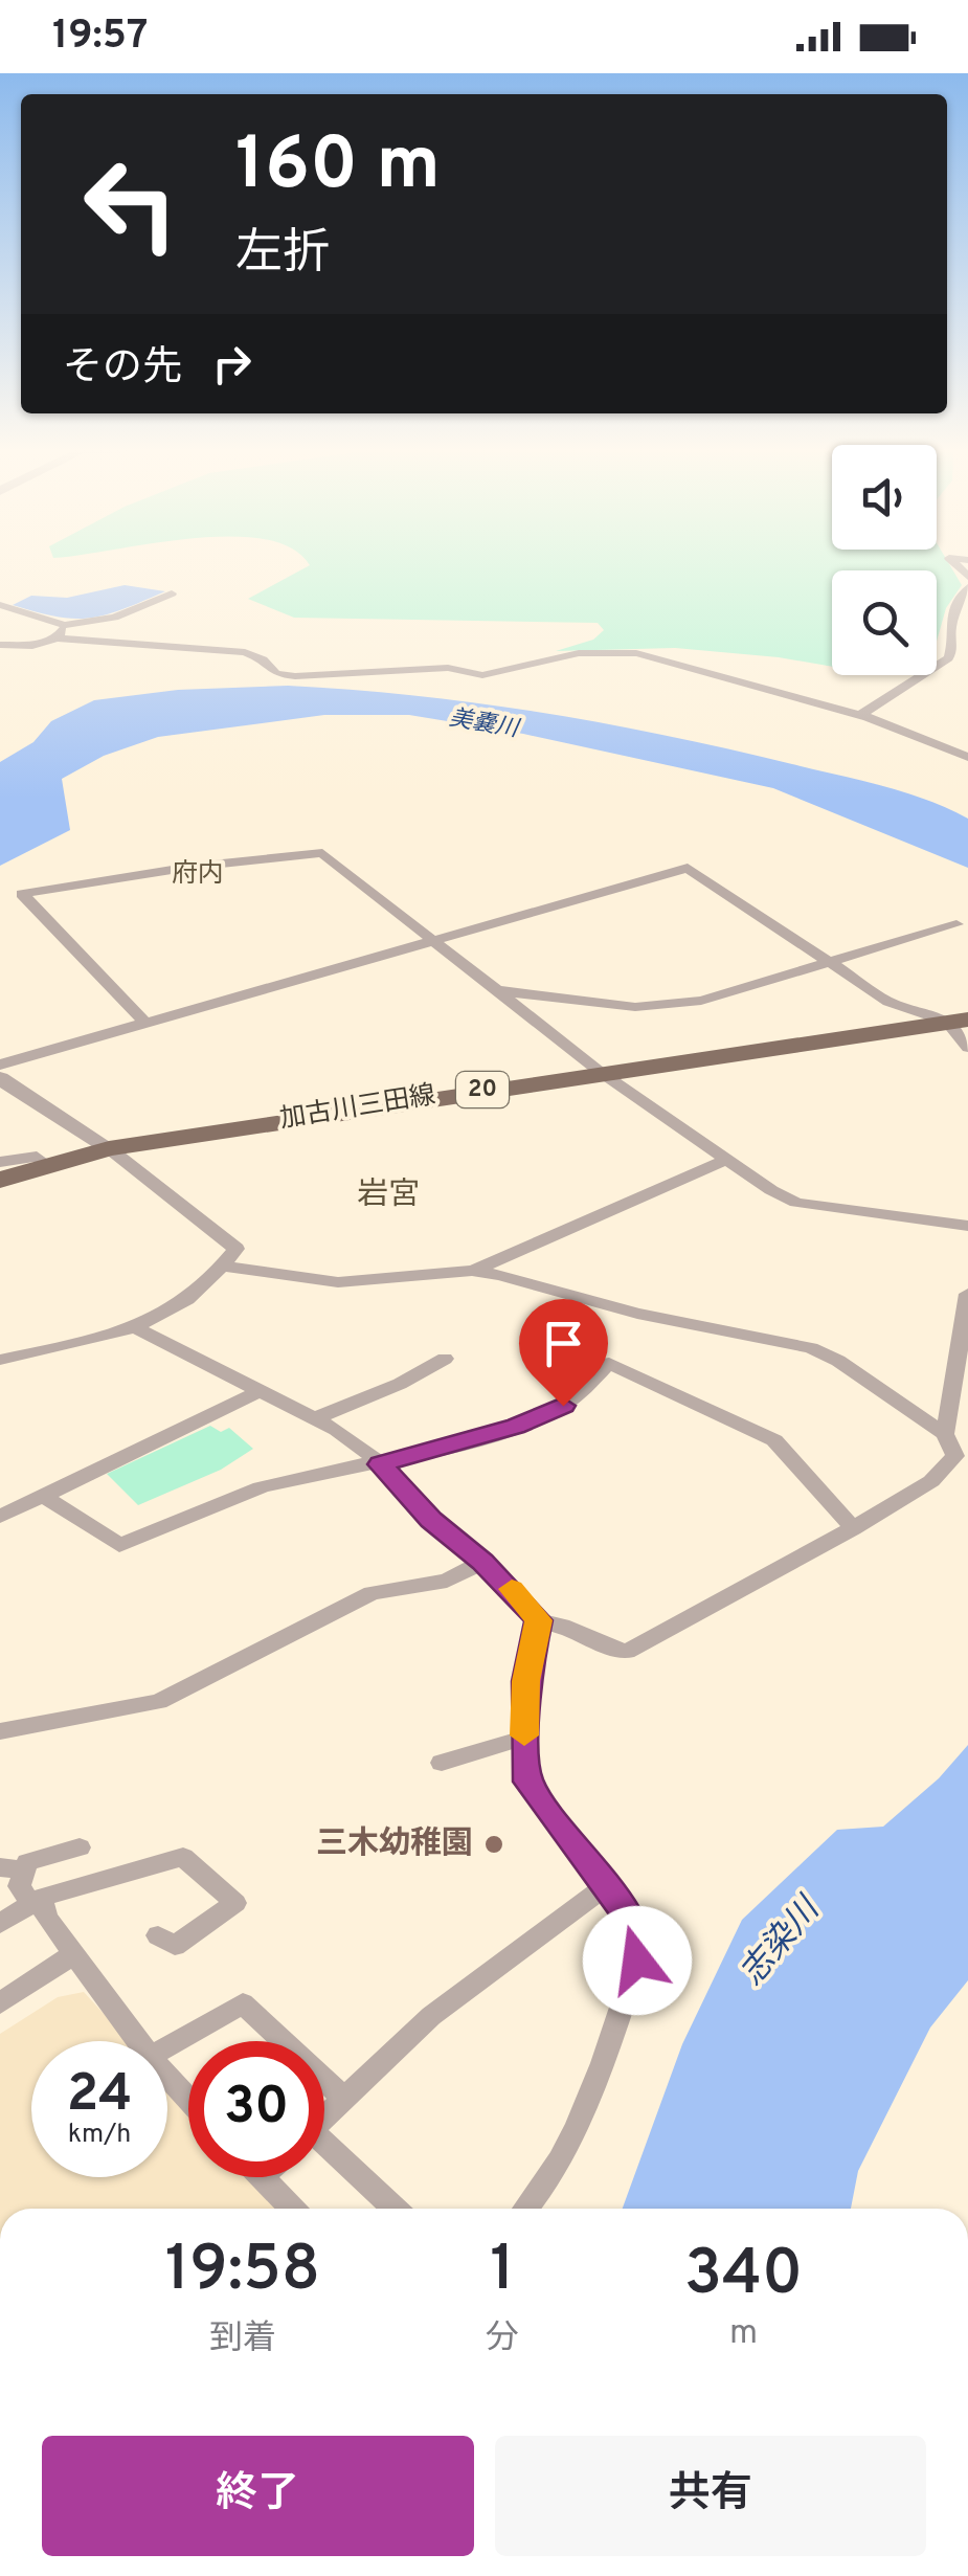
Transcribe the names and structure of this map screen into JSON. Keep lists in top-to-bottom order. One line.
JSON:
{"streets":{"main road":["20","加古川三田線"]},"districts":["府内","岩宮"],"water":["美嚢川","志染川"],"places":["三木幼稚園"],"page":{"status":"19:57","turn":["160 m","左折"],"then":"その先","speed":"24 km/h","limit":"30","eta":["19:58","到着","1","分","340","m"],"buttons":["終了","共有"]}}
